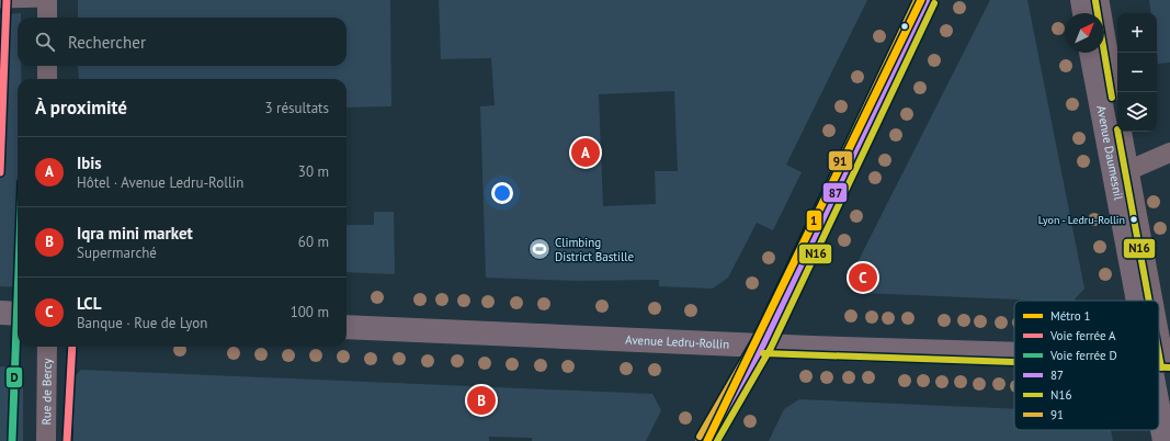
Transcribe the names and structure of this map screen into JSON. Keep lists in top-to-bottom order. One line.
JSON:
{"streets":{"main road":["Avenue Daumesnil","Avenue Ledru-Rollin"],"street":["Rue de Bercy"]},"places":{"other":["Lyon - Ledru-Rollin"],"sports":["Climbing District Bastille"]},"lines":["metro line 1","rail line A","transit line 87","transit line 91","transit line N16","rail line D"],"legend":["Métro 1","Voie ferrée A","Voie ferrée D","87","N16","91"],"north":"top right","page":{"map_buttons":["+","−"],"search":"Rechercher","heading":["À proximité","3 résultats"],"pins":["A","C","B"],"list":[{"mark":"A","name":"Ibis","note":"Hôtel · Avenue Ledru-Rollin","value":"30 m"},{"mark":"B","name":"Iqra mini market","note":"Supermarché","value":"60 m"},{"mark":"C","name":"LCL","note":"Banque · Rue de Lyon","value":"100 m"}]}}
